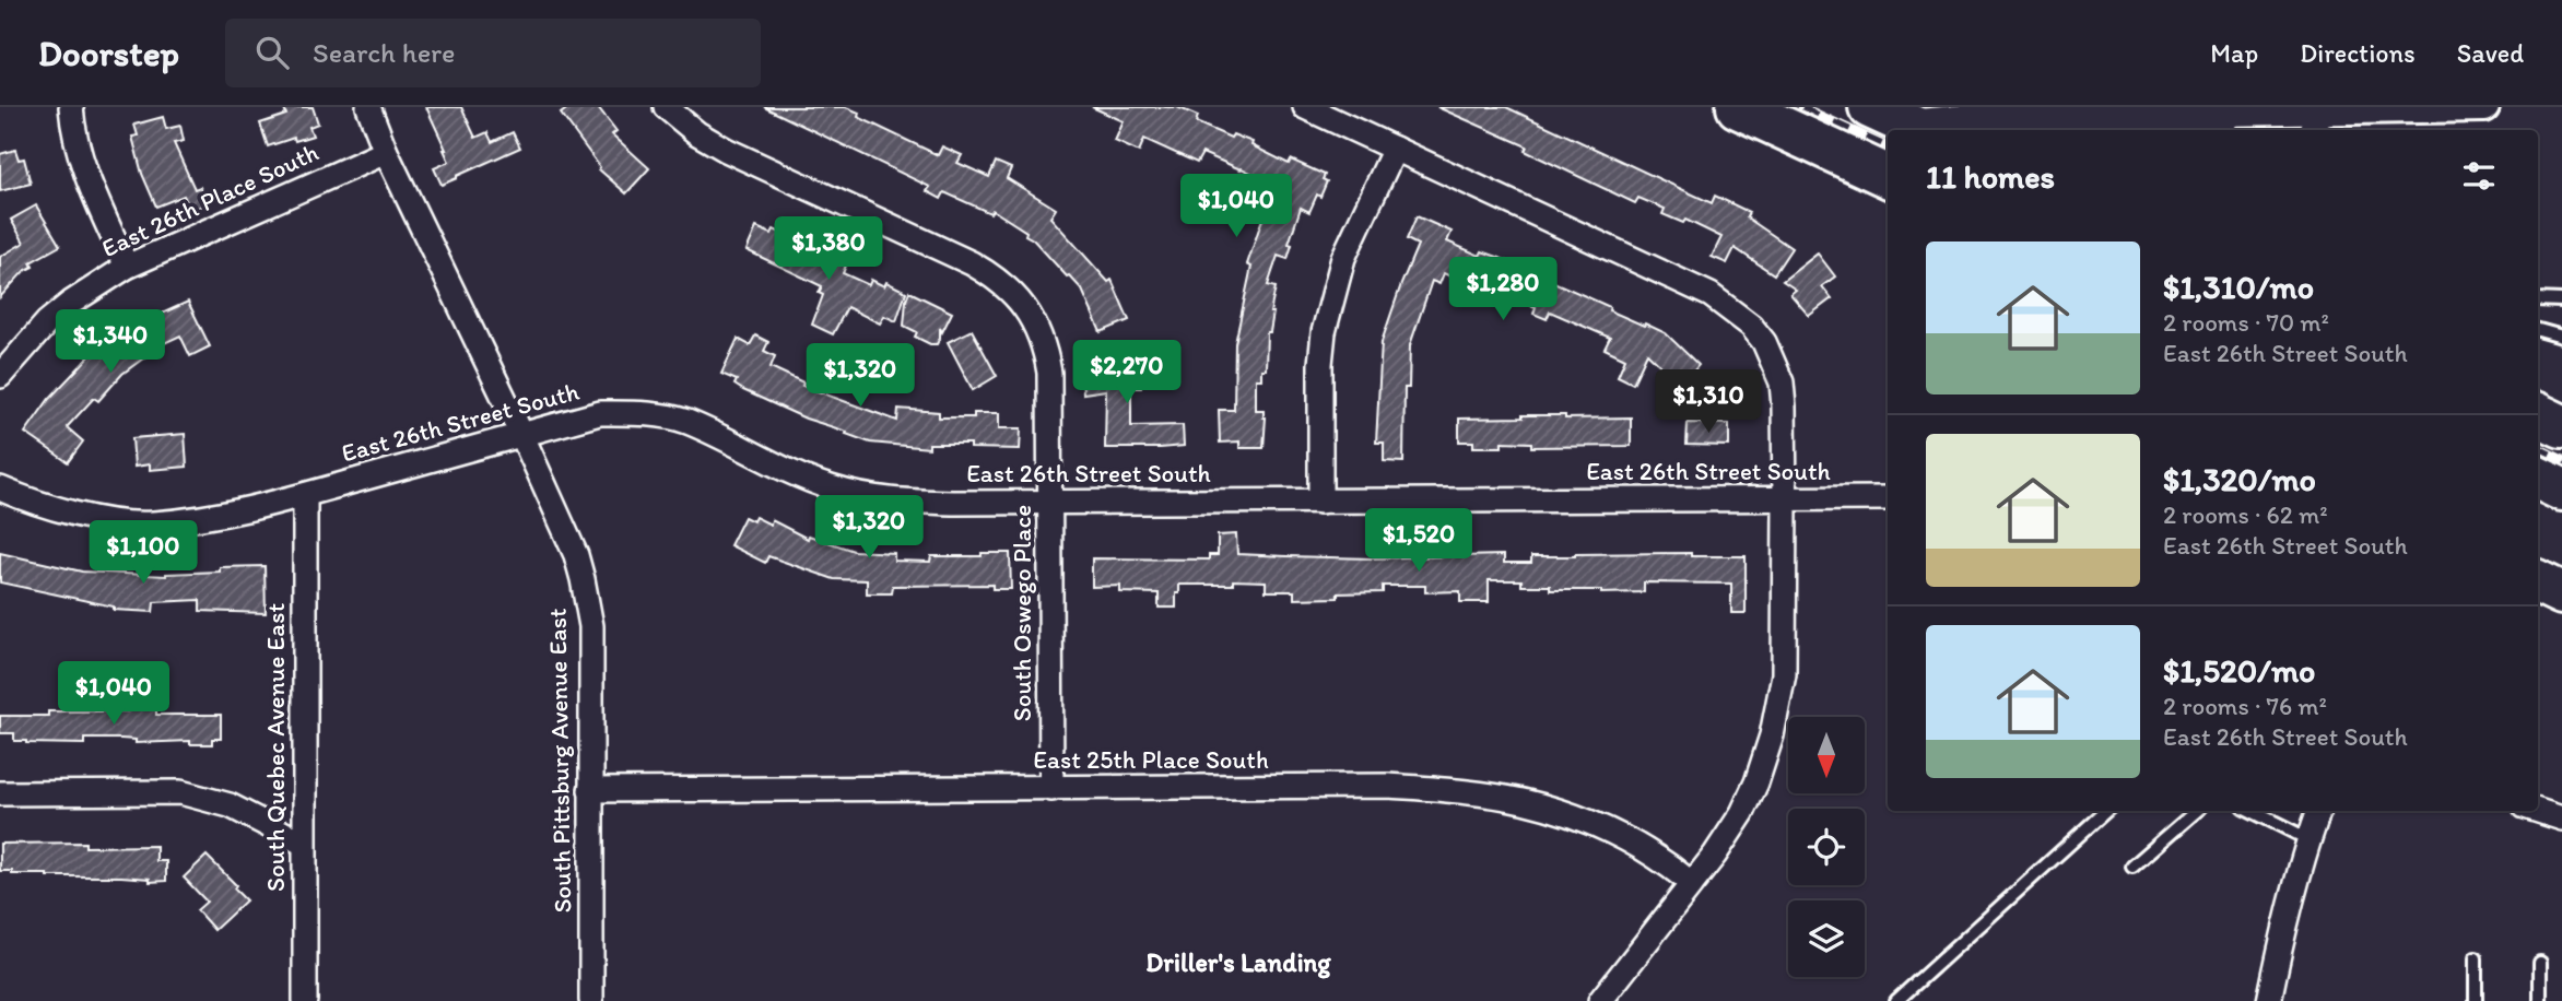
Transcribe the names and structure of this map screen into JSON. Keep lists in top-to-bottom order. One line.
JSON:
{"streets":{"street":["East 26th Place South","East 26th Street South","South Oswego Place","South Quebec Avenue East","East 25th Place South","South Pittsburg Avenue East"]},"crossings":[["East 26th Place South","South Pittsburg Avenue East"],["East 26th Street South","South Oswego Place"],["East 26th Street South","South Quebec Avenue East"],["East 26th Street South","South Pittsburg Avenue East"],["South Oswego Place","East 25th Place South"],["East 25th Place South","South Pittsburg Avenue East"]],"districts":["Driller's Landing"],"north":"bottom","page":{"header":"Doorstep","search":"Search here","nav":["Map","Directions","Saved"],"heading":"11 homes","price":["$1,040","$1,380","$1,280","$1,340","$2,270","$1,320","$1,310","$1,320","$1,520","$1,100","$1,040"],"list":[{"name":"$1,310/mo","note":"2 rooms · 70 m² · East 26th Street South"},{"name":"$1,320/mo","note":"2 rooms · 62 m² · East 26th Street South"},{"name":"$1,520/mo","note":"2 rooms · 76 m² · East 26th Street South"}]}}
